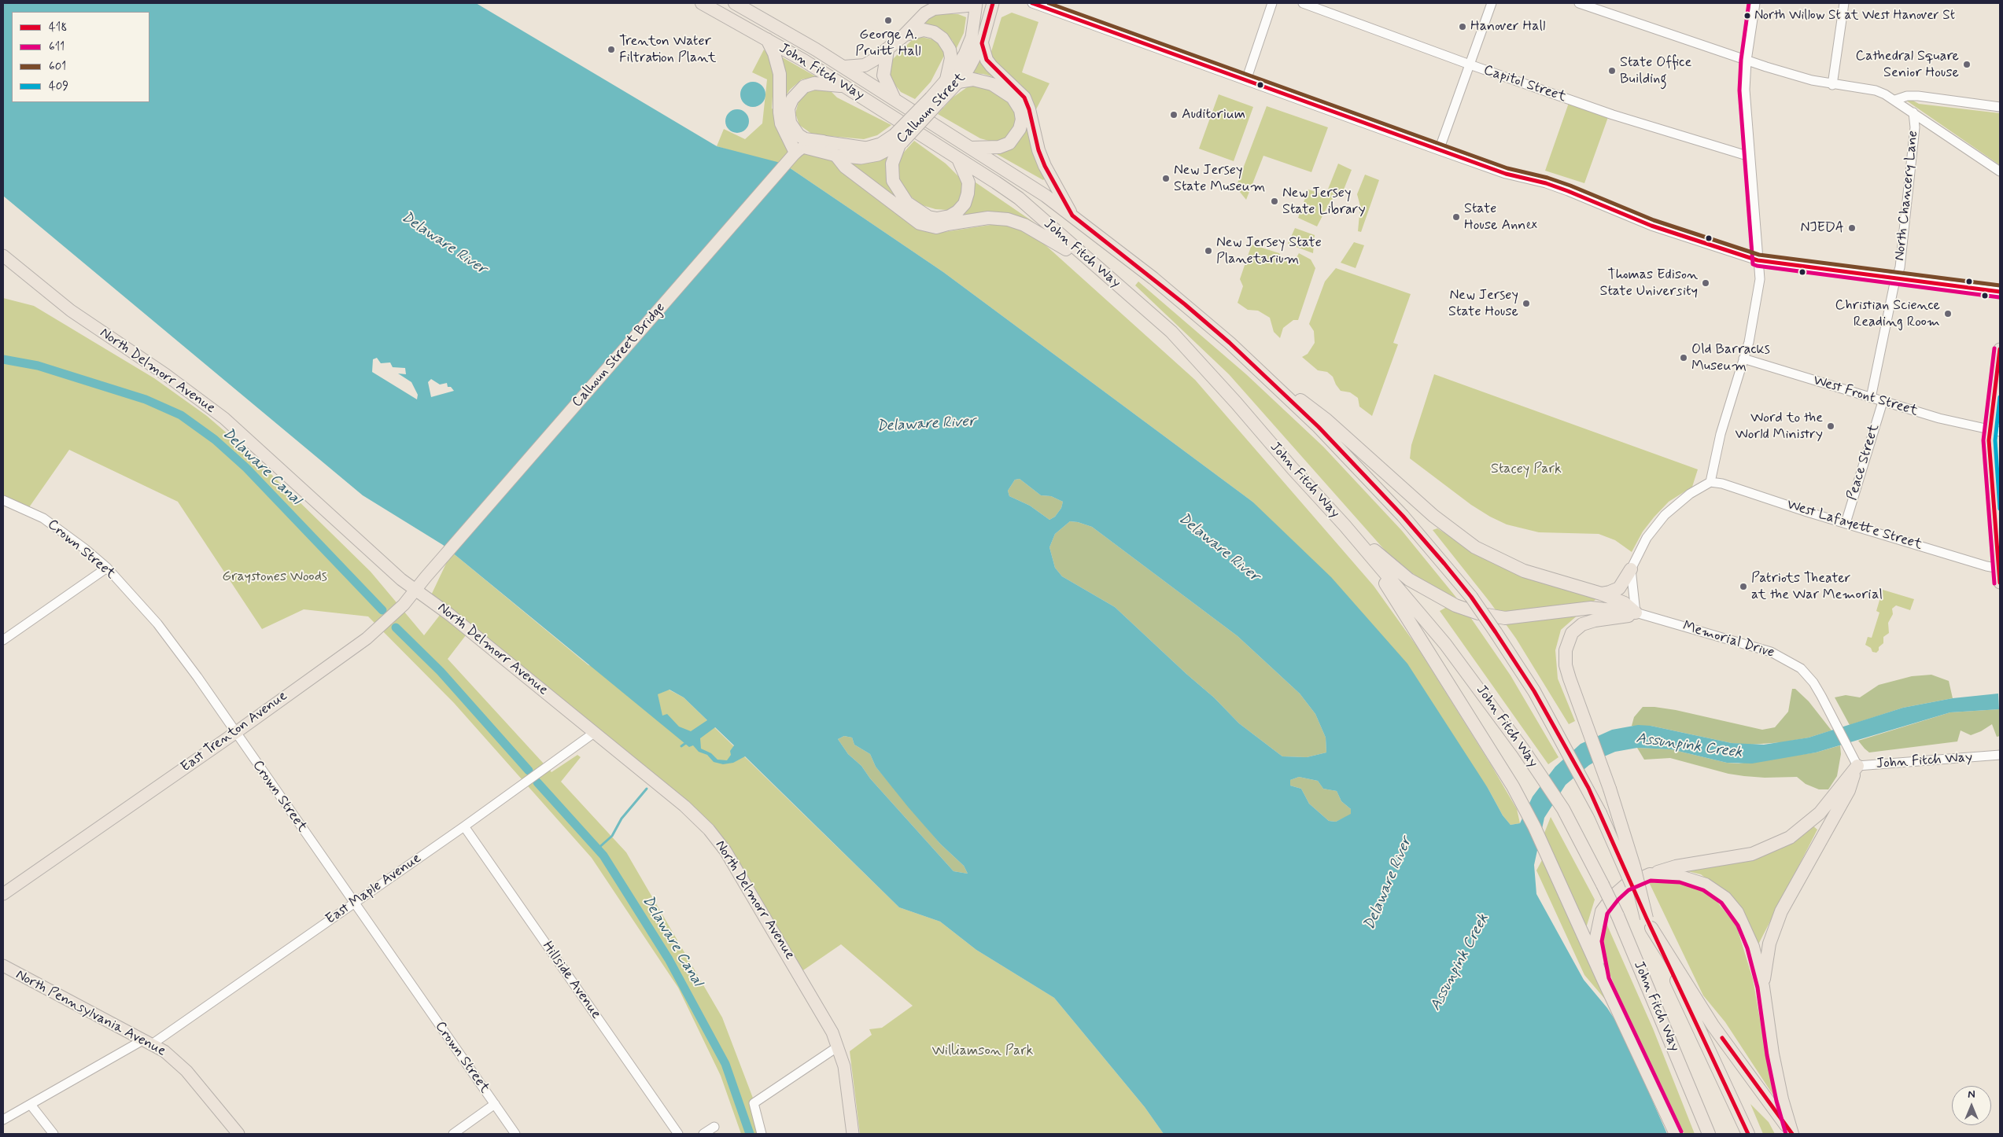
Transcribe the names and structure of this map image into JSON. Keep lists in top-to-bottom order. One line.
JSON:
{"streets":{"highway":["John Fitch Way"],"main road":["Calhoun Street","Calhoun Street Bridge","North Delmorr Avenue","East Trenton Avenue","North Pennsylvania Avenue"],"street":["Capitol Street","North Chancery Lane","West Front Street","Peace Street","West Lafayette Street","Crown Street","Memorial Drive","East Maple Avenue","Hillside Avenue"]},"crossings":[["John Fitch Way","Memorial Drive"],["Calhoun Street","Calhoun Street Bridge"],["North Chancery Lane","West Front Street"],["Calhoun Street Bridge","East Trenton Avenue"],["North Delmorr Avenue","East Trenton Avenue"],["North Delmorr Avenue","East Maple Avenue"],["West Front Street","Peace Street"],["Peace Street","West Lafayette Street"],["Crown Street","East Trenton Avenue"],["Crown Street","East Maple Avenue"],["East Maple Avenue","Hillside Avenue"],["East Maple Avenue","North Pennsylvania Avenue"]],"water":["Delaware River","Delaware Canal","Assunpink Creek"],"parks":["Stacey Park","Graystones Woods","Williamson Park"],"places":["North Willow St at West Hanover St","George A. Pruitt Hall","Hanover Hall","Trenton Water Filtration Plant","Cathedral Square Senior House","State Office Building","Auditorium","New Jersey State Museum","New Jersey State Library","State House Annex","NJEDA","New Jersey State Planetarium","Thomas Edison State University","New Jersey State House","Christian Science Reading Room","Old Barracks Museum","Word to the World Ministry","Patriots Theater at the War Memorial"],"lines":["transit line 418","transit line 611","transit line 601","transit line 409"],"legend":["418","611","601","409"],"north":"top"}
